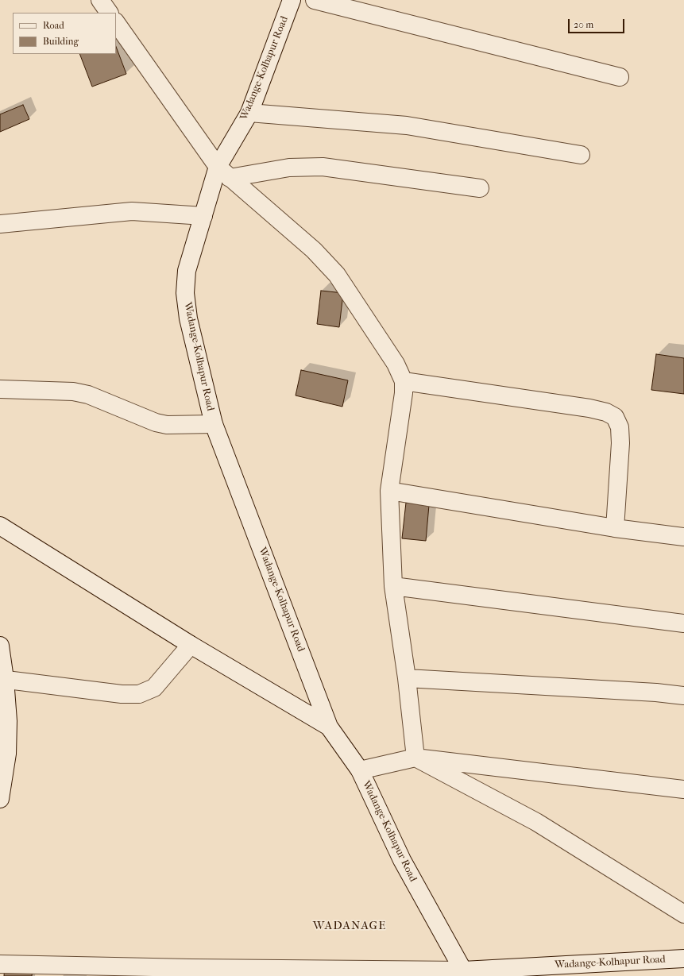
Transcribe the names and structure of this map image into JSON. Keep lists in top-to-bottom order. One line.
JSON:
{"streets":{"street":["Wadange-Kolhapur Road"]},"districts":["WADANAGE"],"legend":["Road","Building"],"scale_bar":"20 m"}
